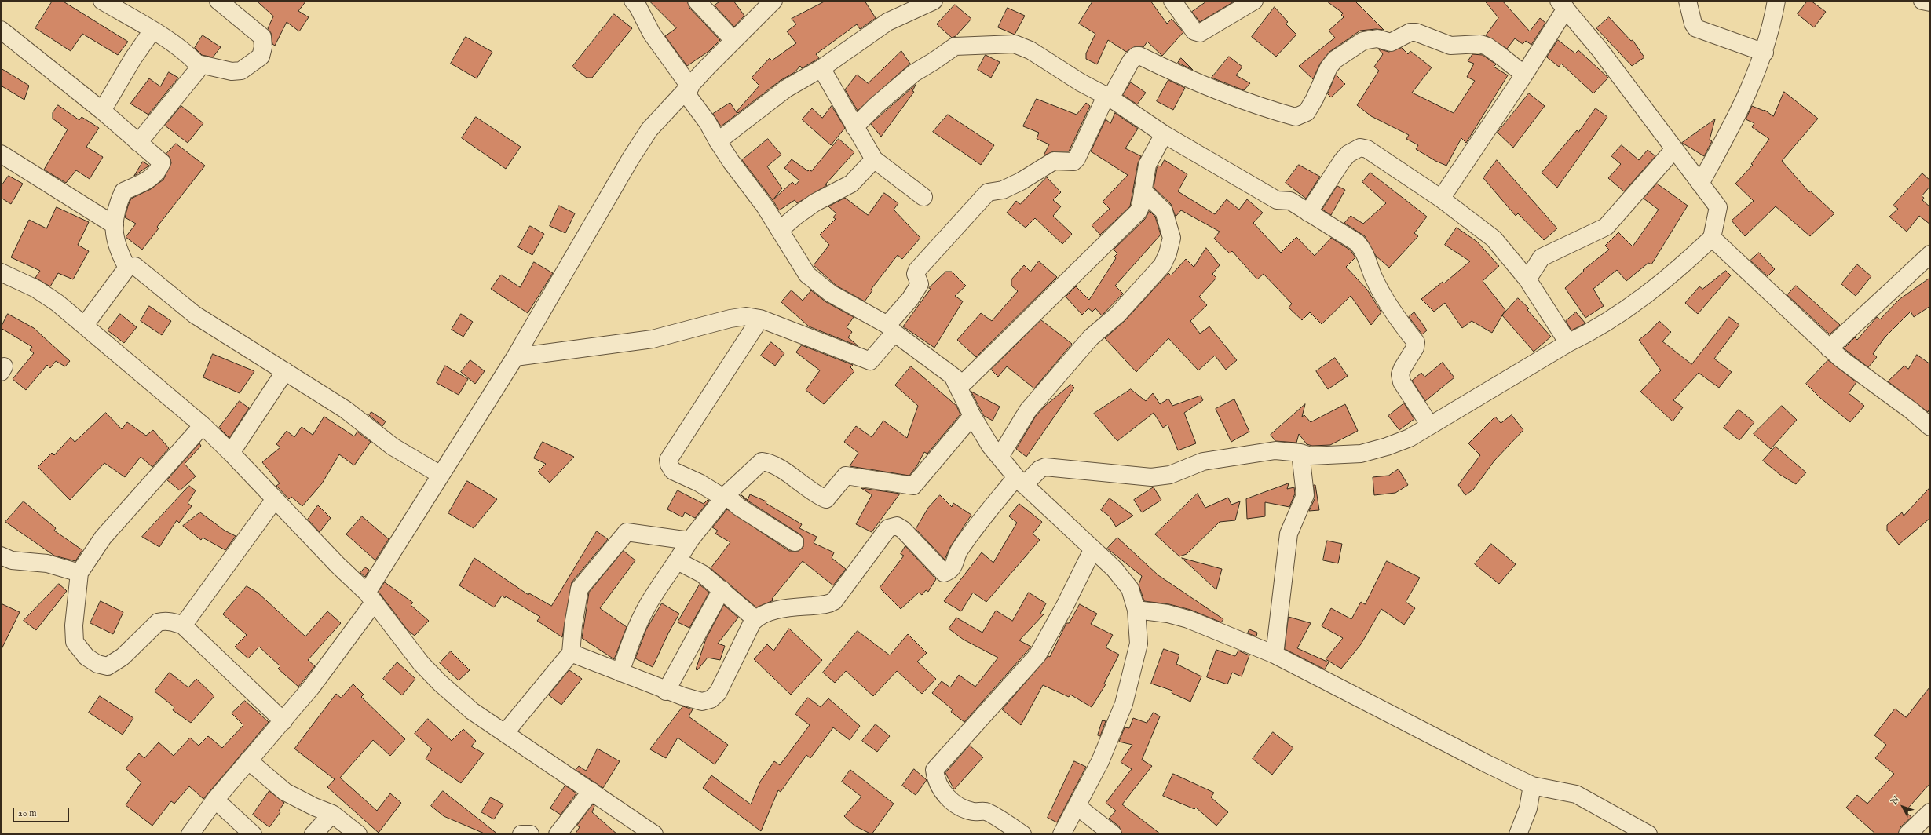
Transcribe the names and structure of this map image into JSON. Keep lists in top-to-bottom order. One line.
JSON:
{"scale_bar":"20 m","north":"top left"}
